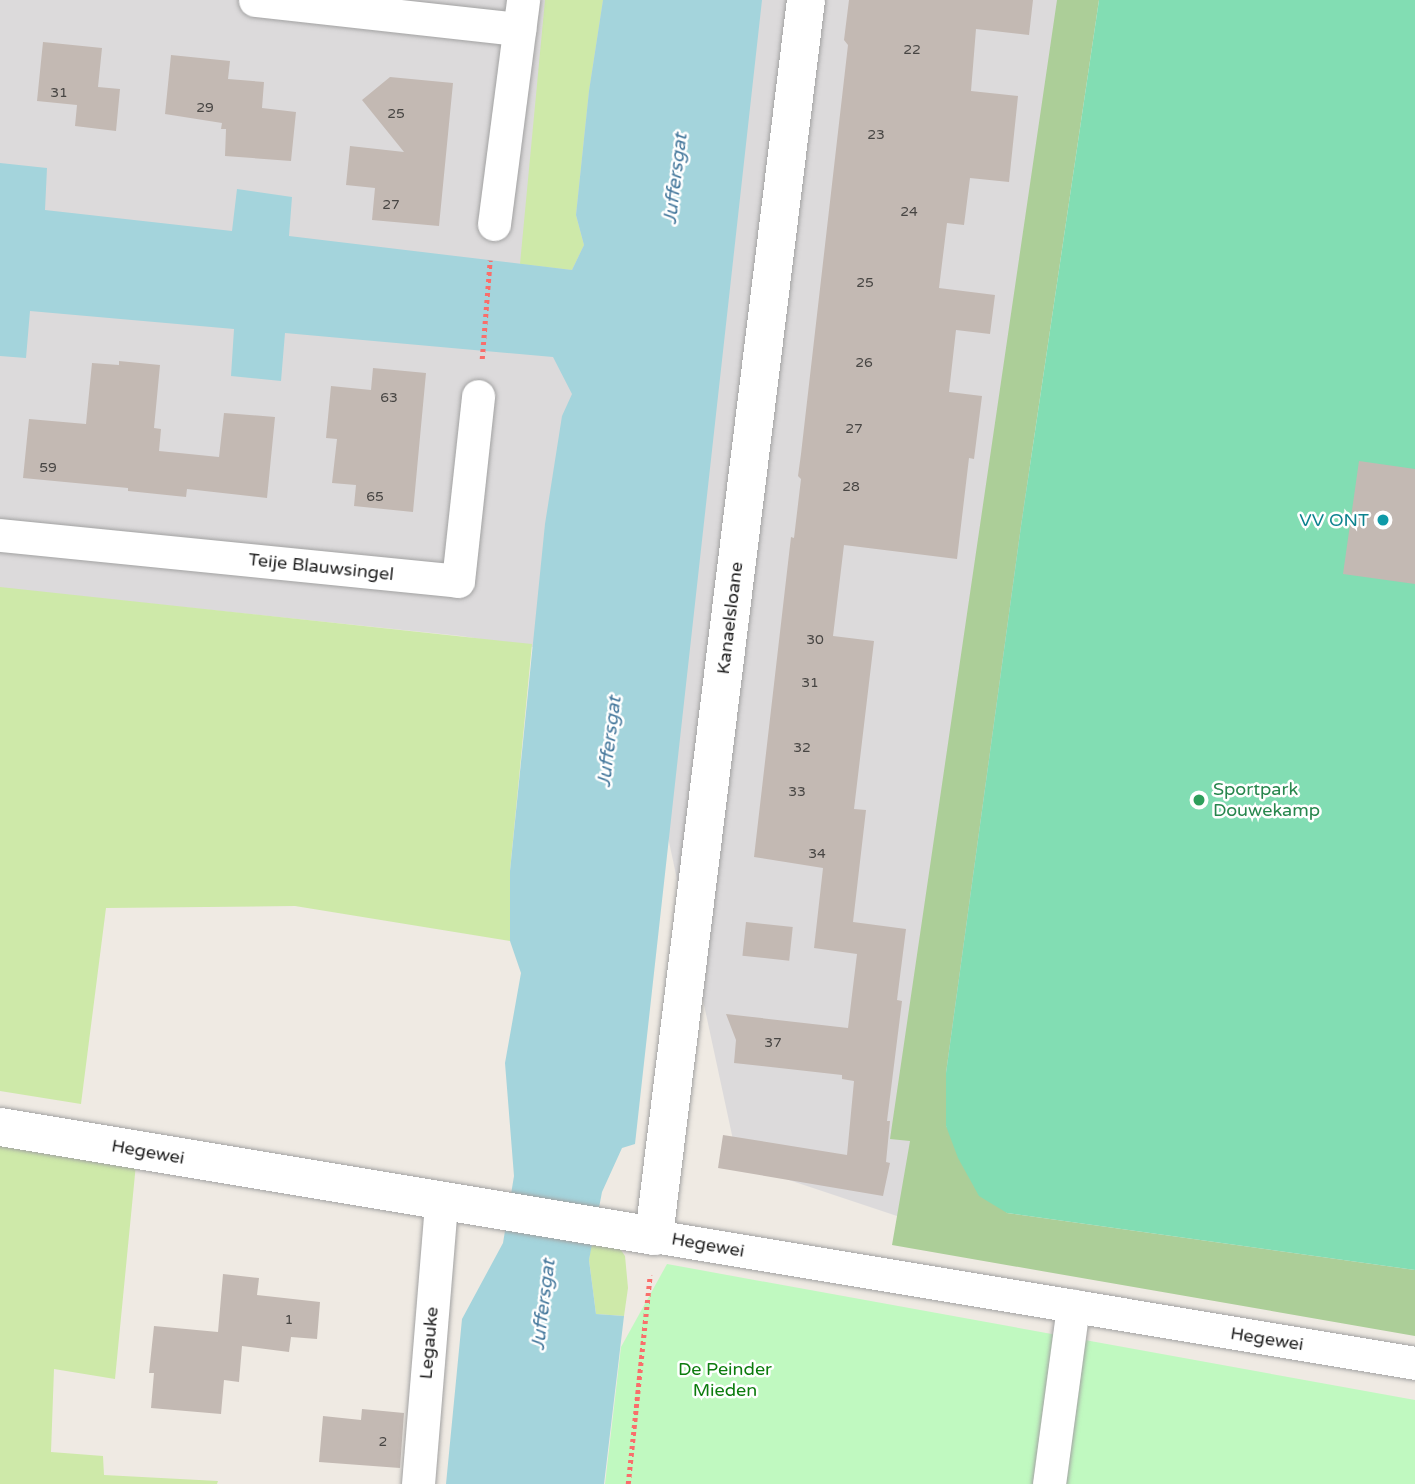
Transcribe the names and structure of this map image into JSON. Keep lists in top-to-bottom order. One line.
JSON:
{"streets":{"street":["Teije Blauwsingel","Kanaelsloane","Hegewei","Legauke"]},"crossings":[["Kanaelsloane","Hegewei"],["Hegewei","Legauke"]],"water":["Juffersgat"],"parks":["De Peinder Mieden"],"places":["VV ONT","Sportpark Douwekamp"],"house_numbers":["22","31","29","25","23","27","24","25","26","63","27","59","28","65","30","31","32","33","34","37","1","2"]}
